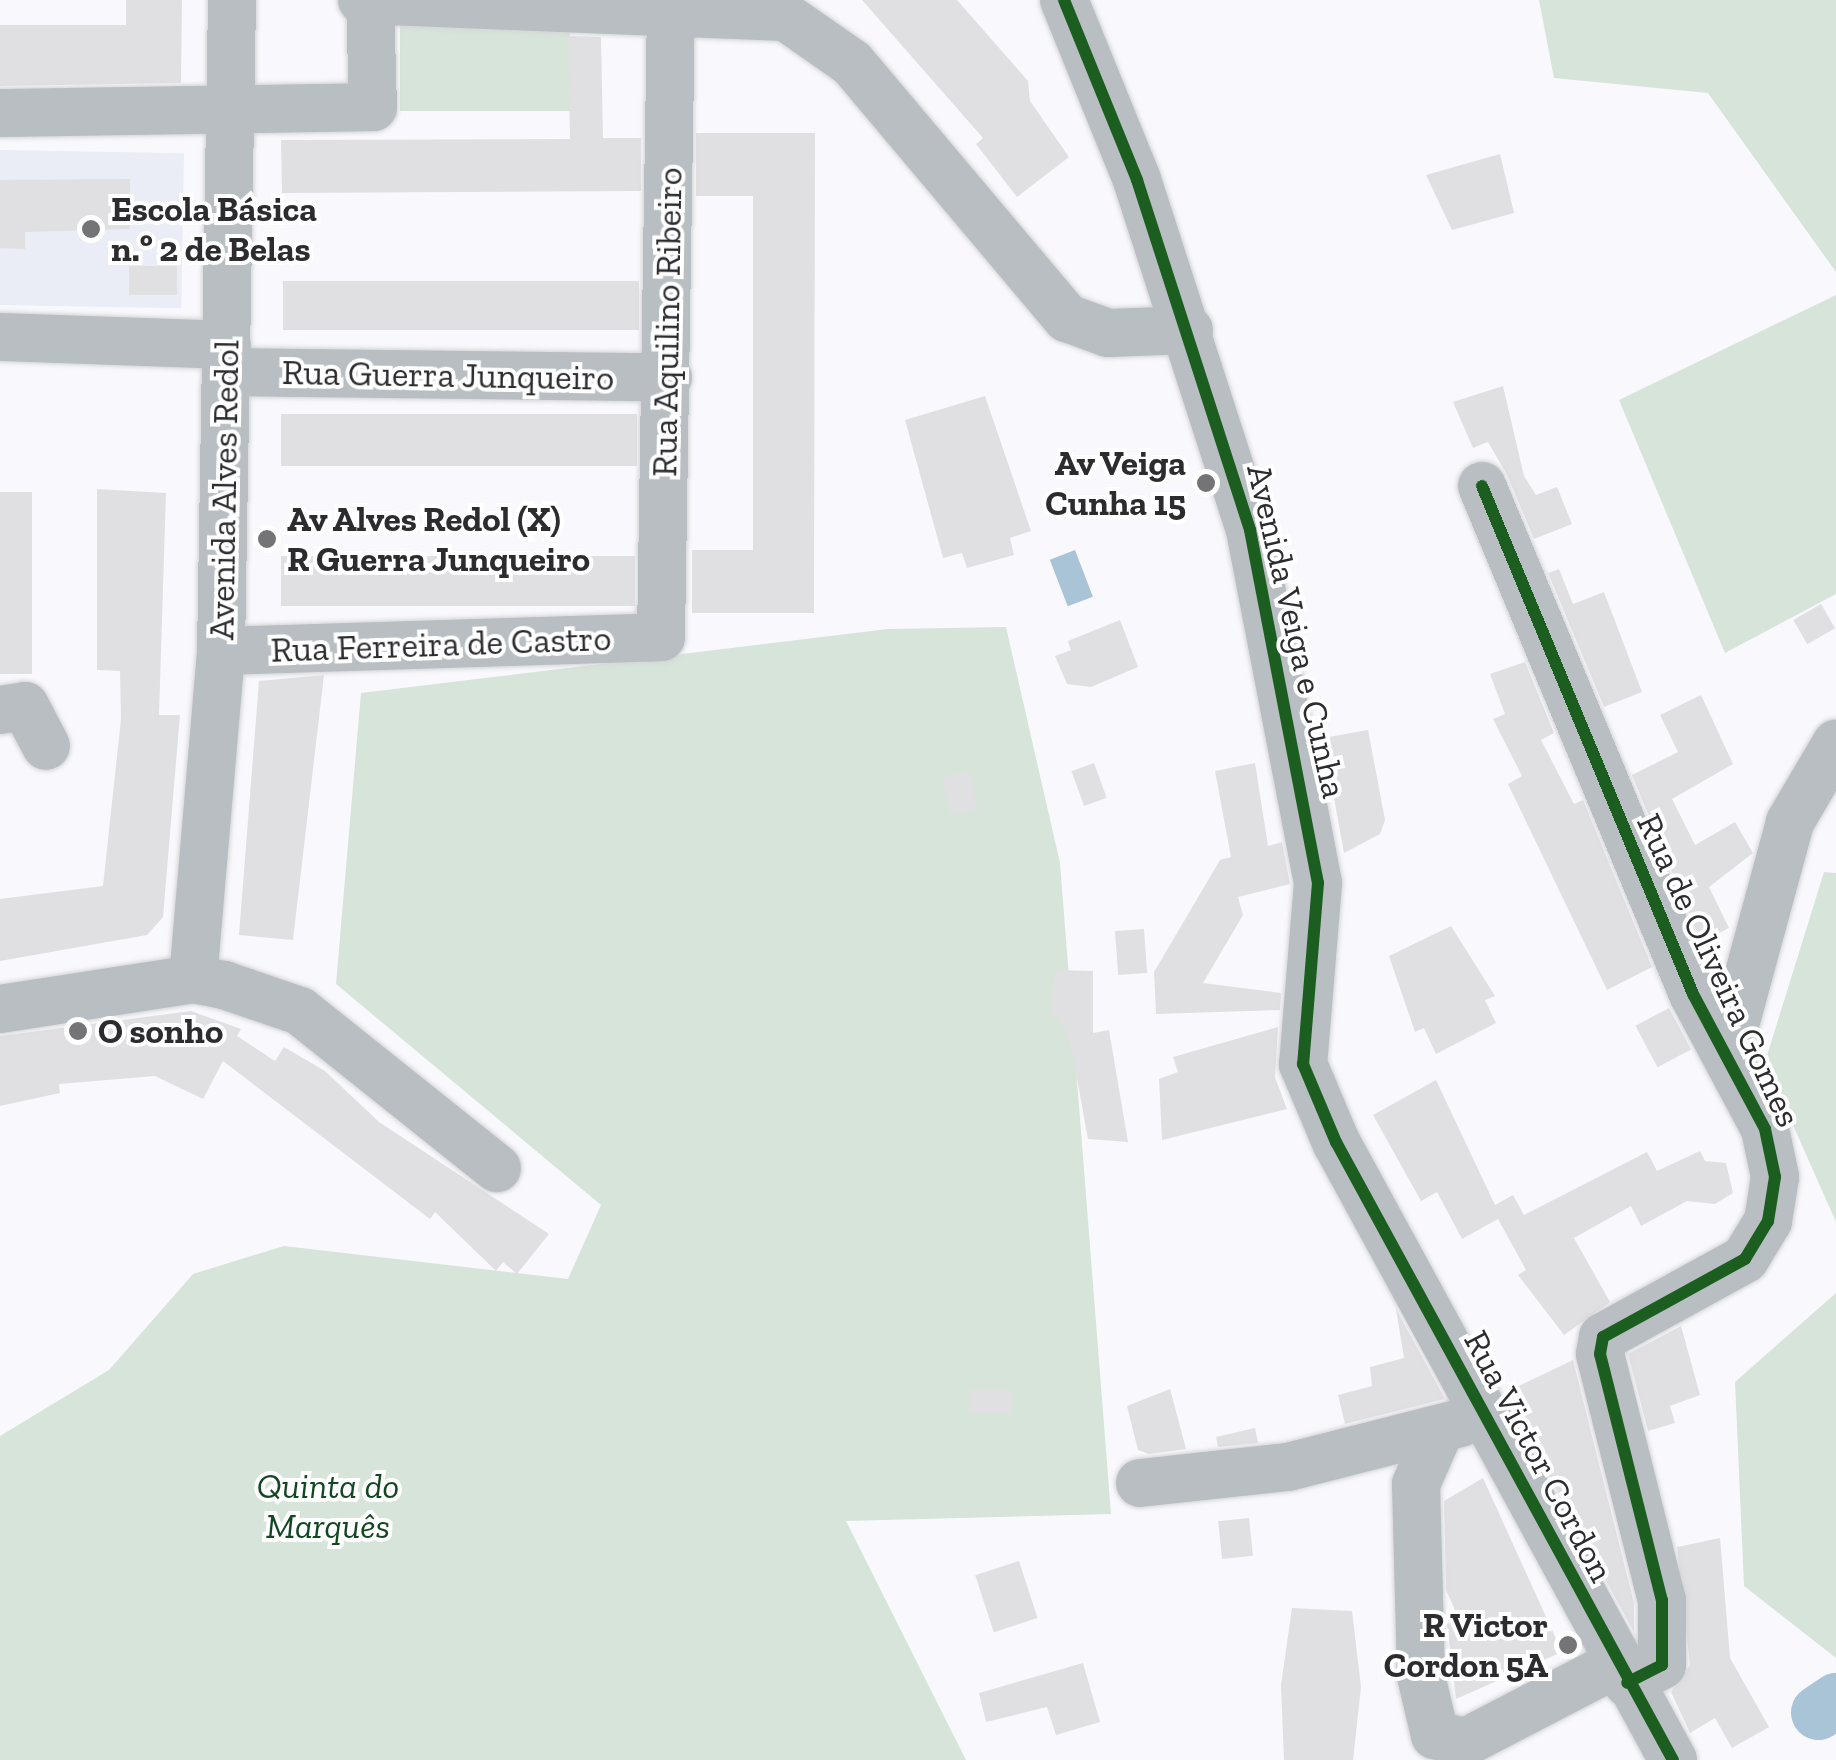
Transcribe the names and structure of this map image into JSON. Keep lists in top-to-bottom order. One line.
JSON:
{"streets":{"street":["Rua Aquilino Ribeiro","Rua Guerra Junqueiro","Avenida Alves Redol","Avenida Veiga e Cunha","Rua Ferreira de Castro","Rua de Oliveira Gomes","Rua Victor Cordon"]},"crossings":[["Rua Aquilino Ribeiro","Rua Guerra Junqueiro"],["Rua Aquilino Ribeiro","Rua Ferreira de Castro"],["Rua Guerra Junqueiro","Avenida Alves Redol"],["Avenida Alves Redol","Rua Ferreira de Castro"],["Avenida Veiga e Cunha","Rua Victor Cordon"],["Rua de Oliveira Gomes","Rua Victor Cordon"]],"parks":["Quinta do Marquês"],"places":["Escola Básica n.º 2 de Belas","Av Veiga Cunha 15","Av Alves Redol (X) R Guerra Junqueiro","O sonho","R Victor Cordon 5A"]}
